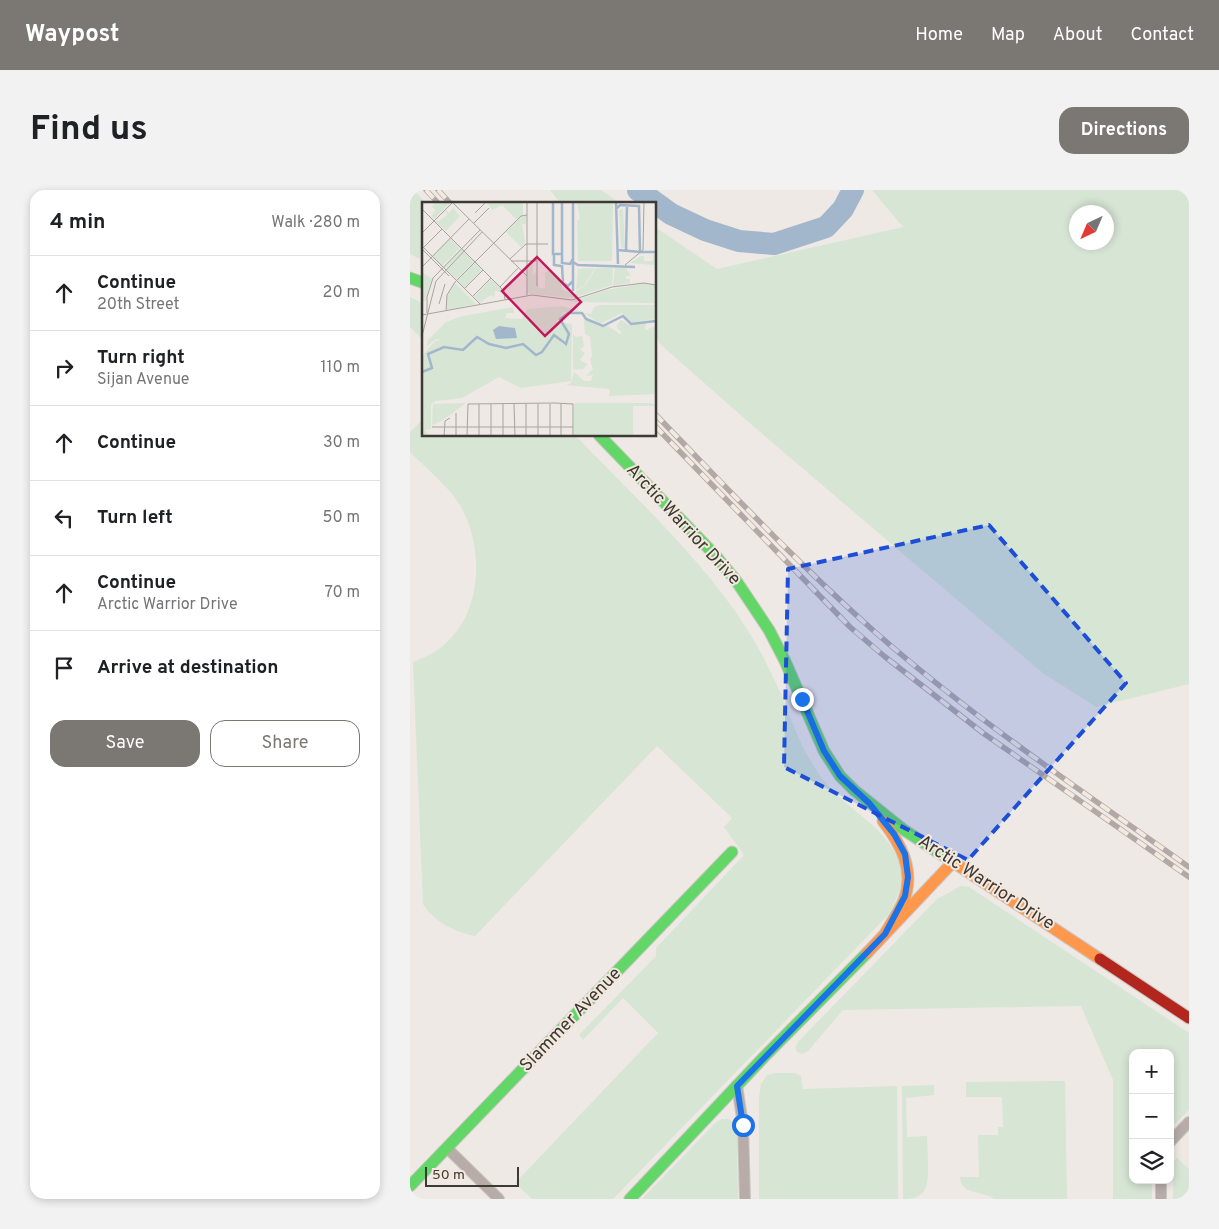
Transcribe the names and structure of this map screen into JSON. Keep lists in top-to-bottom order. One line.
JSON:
{"streets":{"main road":["Arctic Warrior Drive","Slammer Avenue"]},"scale_bar":"50 m","north":"bottom left","page":{"header":"Waypost","nav":["Home","Map","About","Contact"],"buttons":["Directions",["Save","Share"]],"title":"Find us","heading":["4 min","Walk · 280 m"],"list":[["Continue","20th Street","20 m"],["Turn right","Sijan Avenue","110 m"],["Continue","30 m"],["Turn left","50 m"],["Continue","Arctic Warrior Drive","70 m"],"Arrive at destination"],"map_buttons":["+","−"],"scale":"50 m"}}
